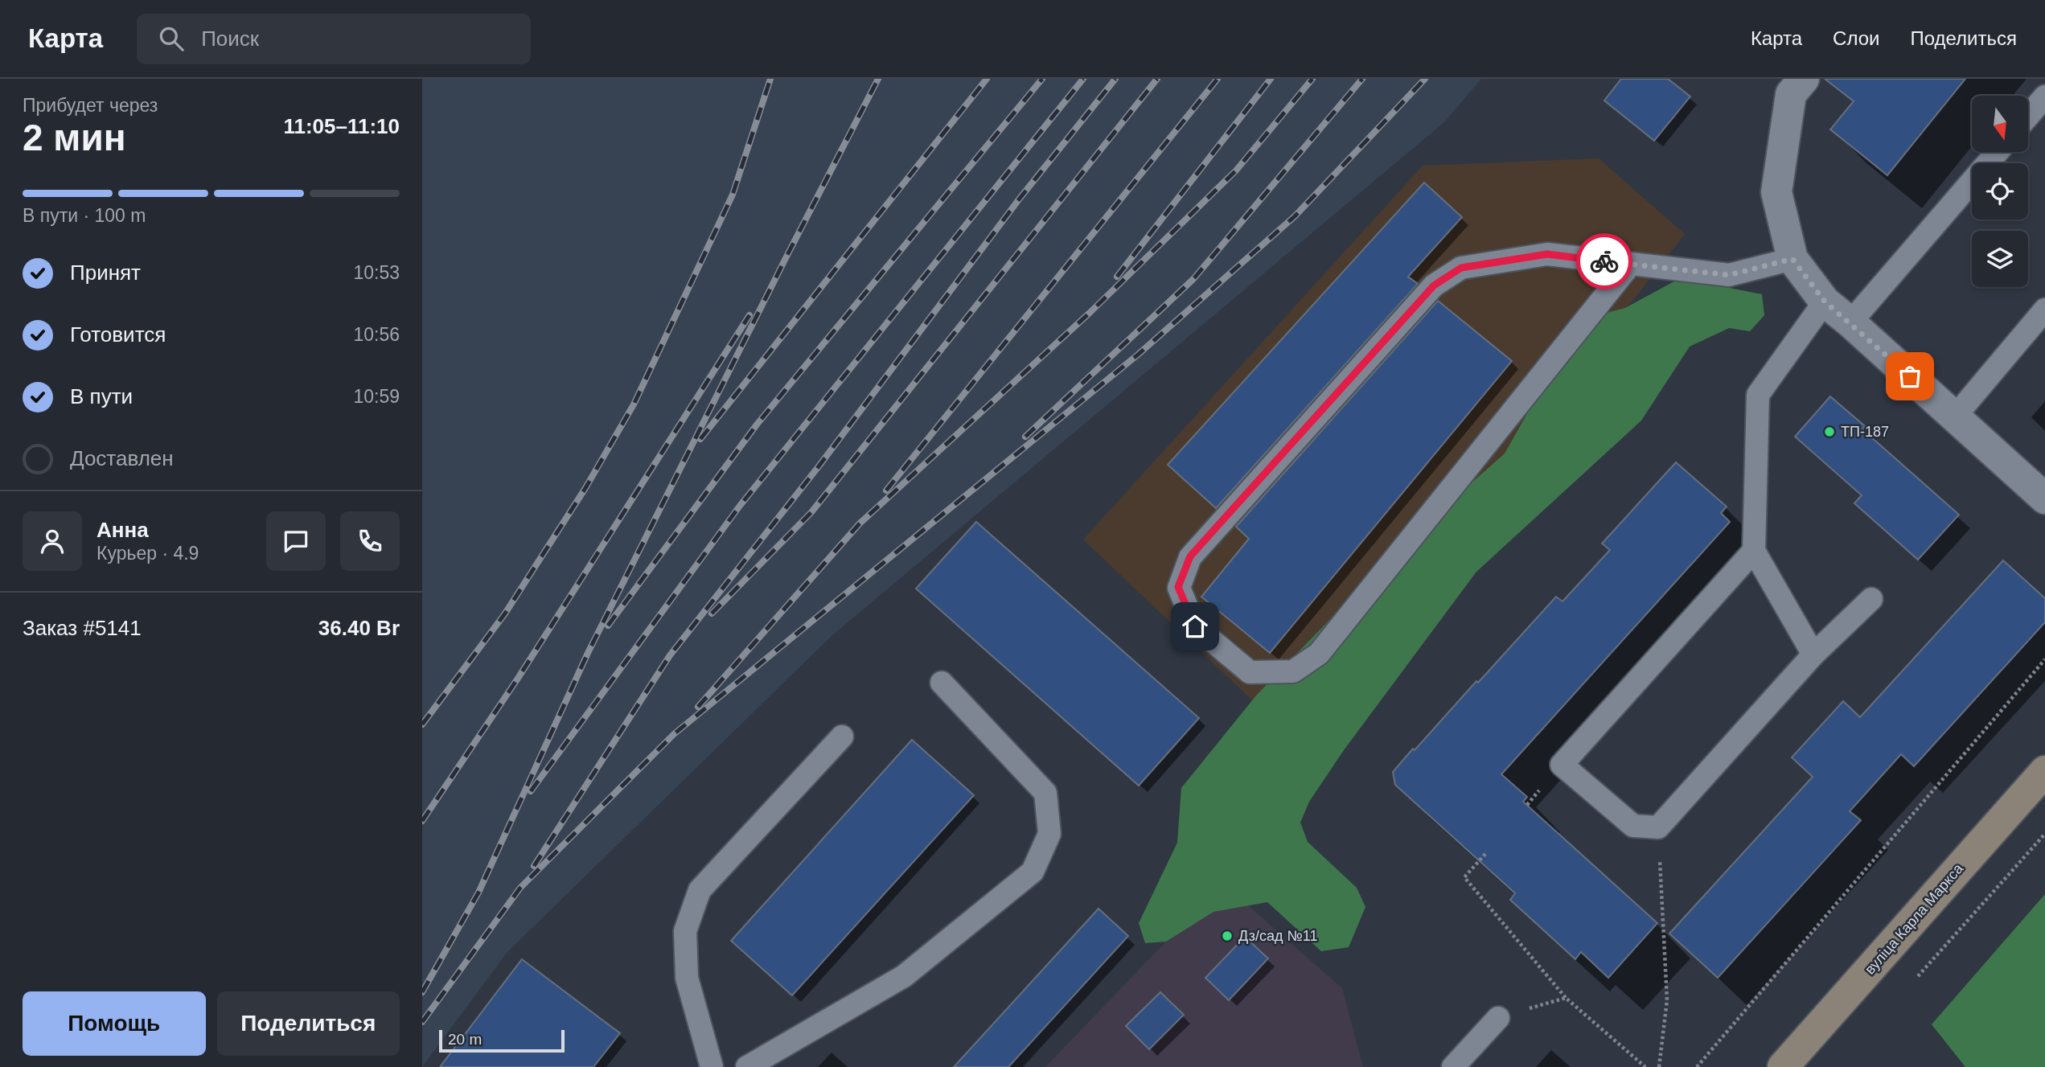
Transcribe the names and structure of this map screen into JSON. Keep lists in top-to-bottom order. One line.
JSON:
{"streets":{"main road":["вуліца Карла Маркса"]},"places":["ТП-187","Дз/сад №11"],"scale_bar":"20 m","north":"bottom","page":{"header":"Карта","search":"Поиск","nav":["Карта","Слои","Поделиться"],"heading":["2 мин","Прибудет через","11:05–11:10"],"panel":["Анна","Курьер · 4.9","Заказ #5141","36.40 Br"],"bar":"В пути · 100 m","list":[["Принят","10:53"],["Готовится","10:56"],["В пути","10:59"],"Доставлен"],"buttons":["Помощь","Поделиться"],"scale":"20 m"}}
